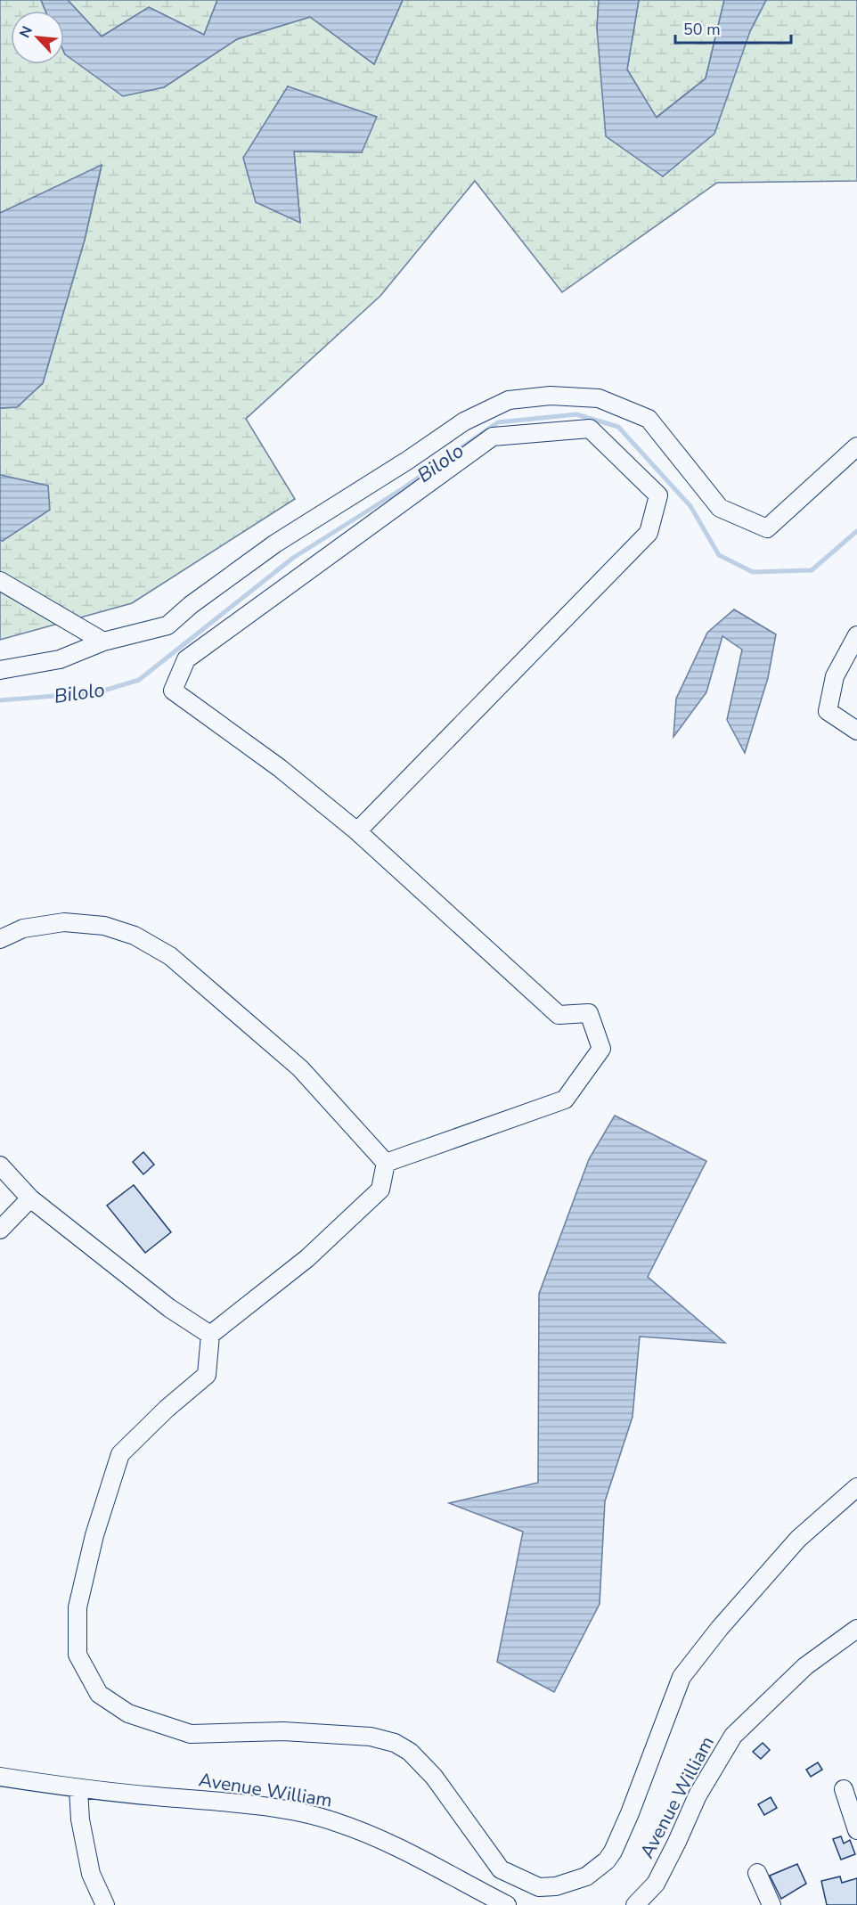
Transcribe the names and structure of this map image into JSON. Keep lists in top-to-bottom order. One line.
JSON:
{"streets":{"street":["Avenue William"]},"water":["Bilolo"],"scale_bar":"50 m","north":"top left"}
